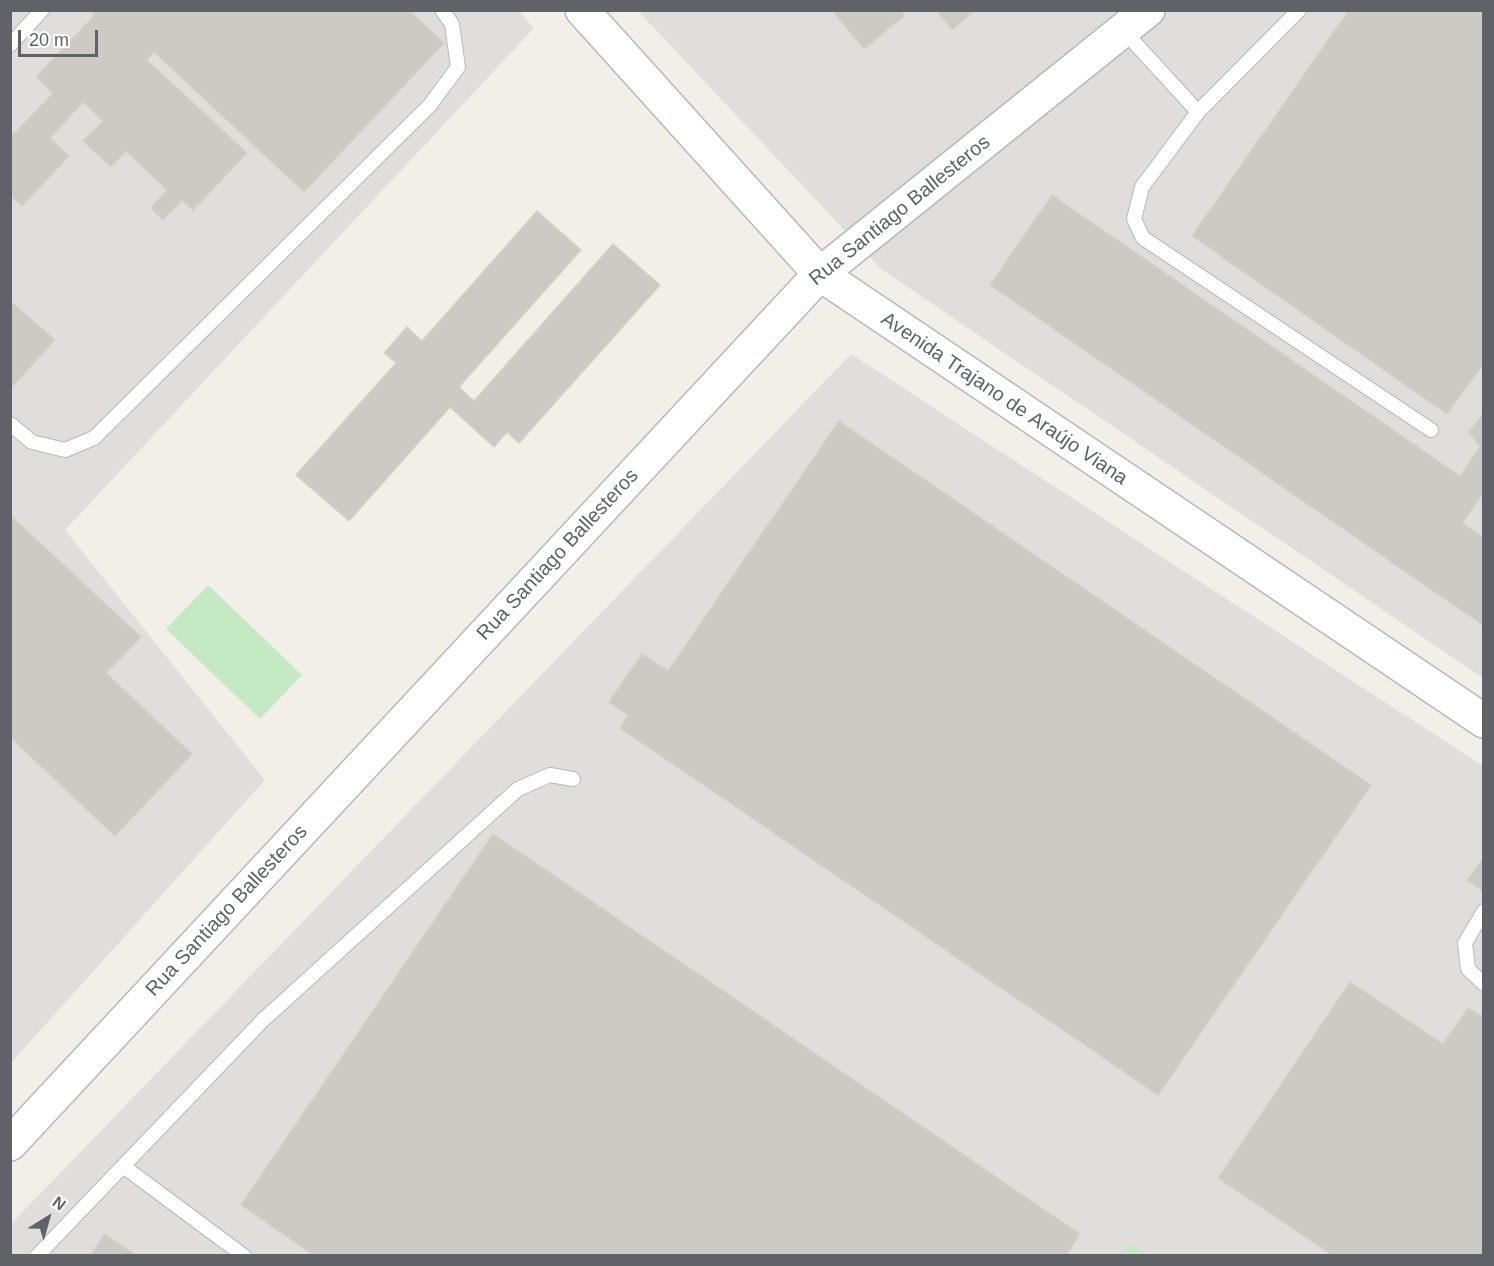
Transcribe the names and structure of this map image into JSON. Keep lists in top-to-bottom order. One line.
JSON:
{"streets":{"street":["Rua Santiago Ballesteros","Avenida Trajano de Araújo Viana"]},"crossings":[["Rua Santiago Ballesteros","Avenida Trajano de Araújo Viana"]],"scale_bar":"20 m","north":"top right"}
